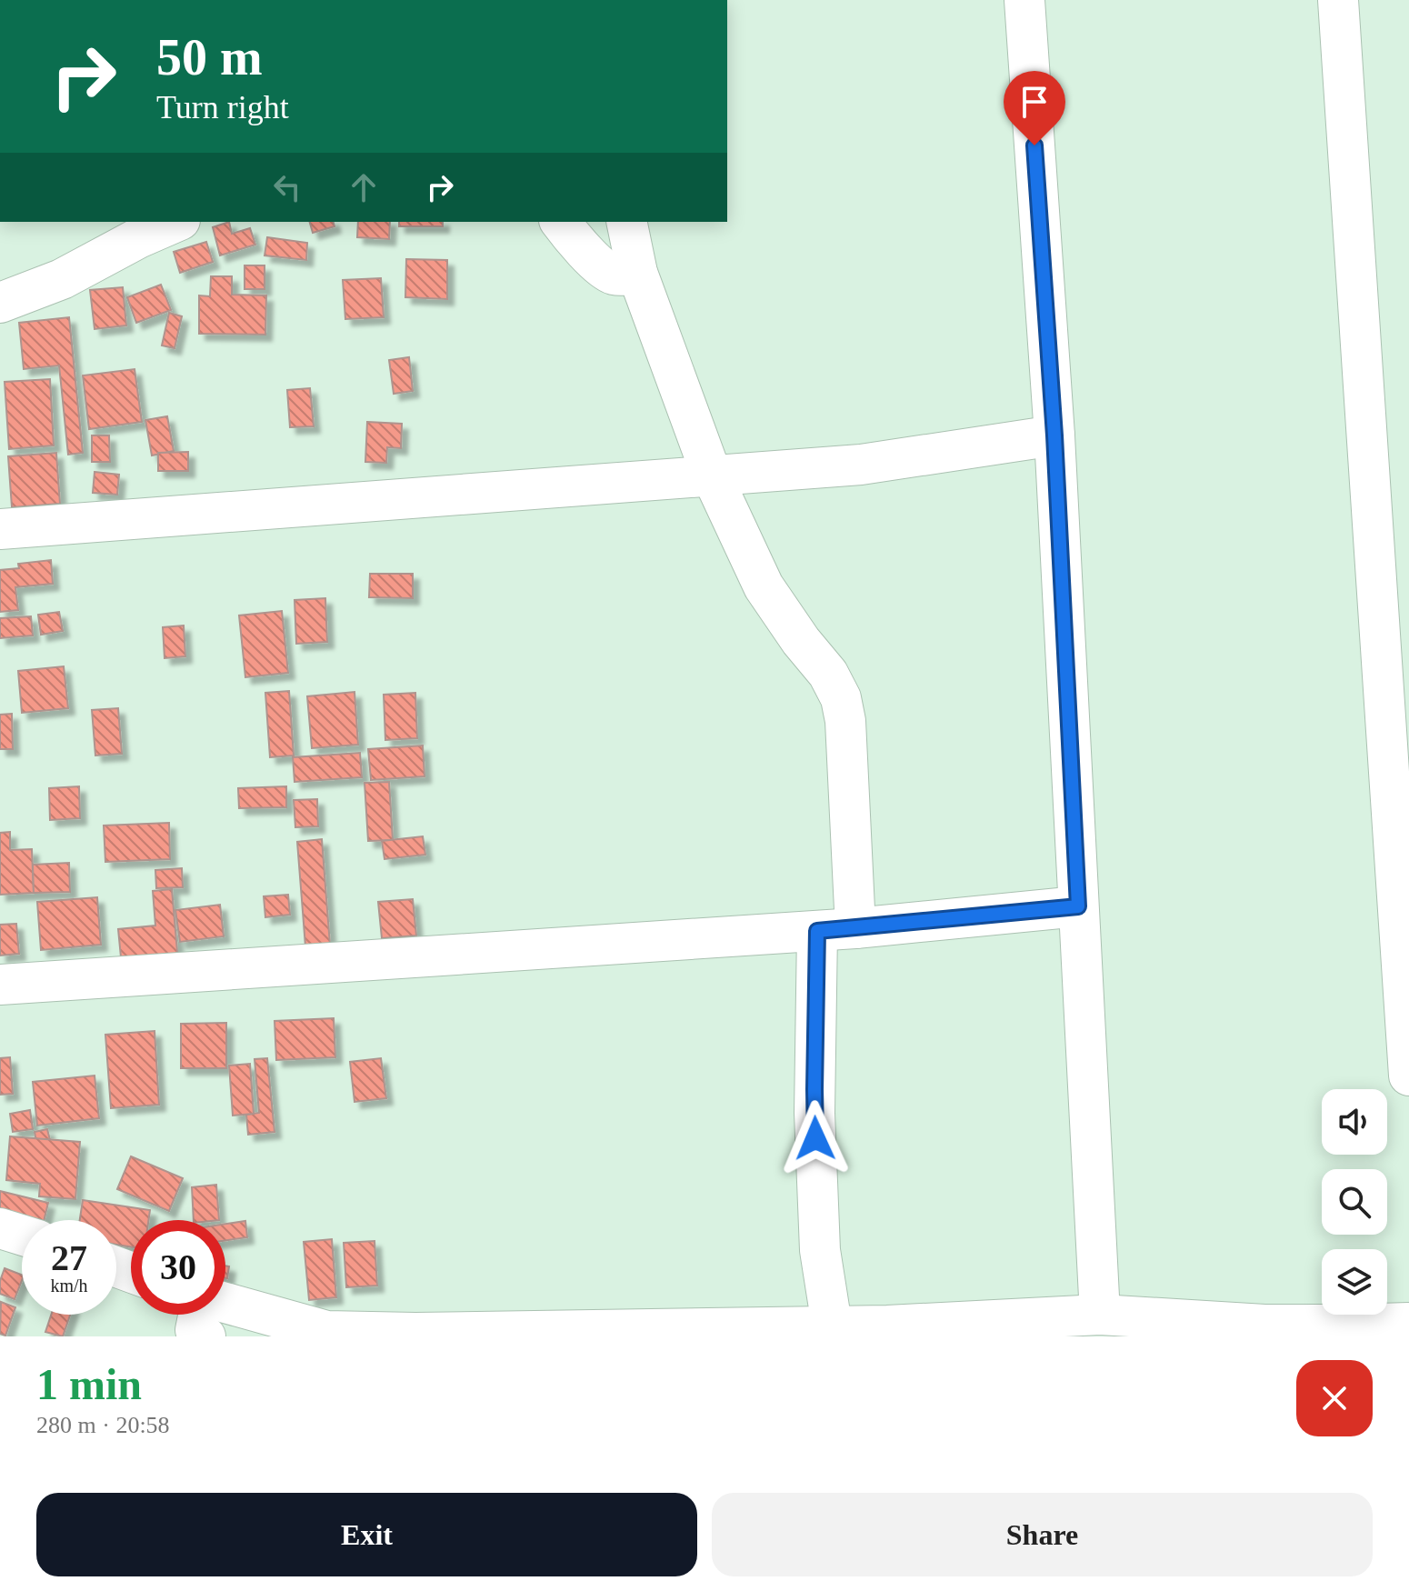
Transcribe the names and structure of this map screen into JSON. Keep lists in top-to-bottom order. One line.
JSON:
{"page":{"turn":["50 m","Turn right"],"speed":"27 km/h","limit":"30","heading":["1 min","280 m · 20:58"],"buttons":["Exit","Share"]}}
